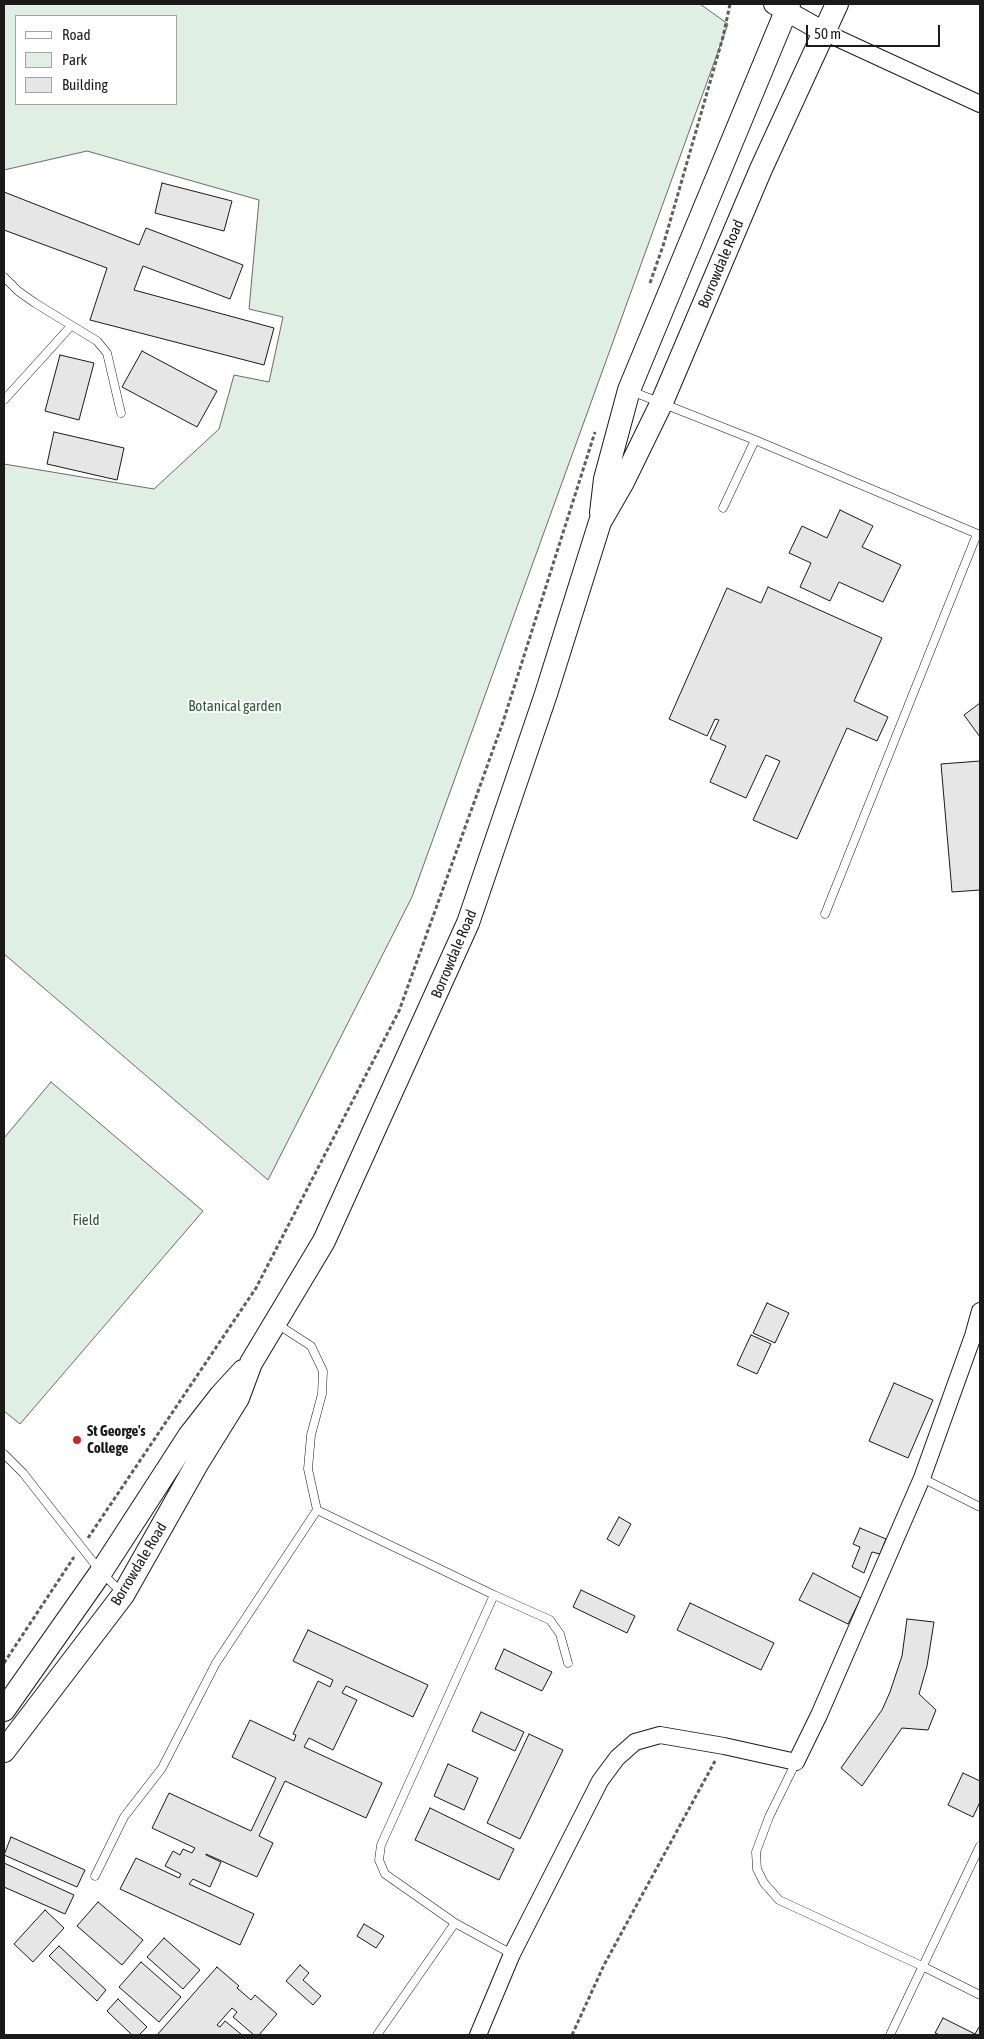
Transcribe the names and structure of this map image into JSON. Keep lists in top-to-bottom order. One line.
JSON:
{"streets":{"main road":["Borrowdale Road"]},"parks":["Botanical garden","Field"],"places":["St George's College"],"legend":["Road","Park","Building"],"scale_bar":"50 m"}
